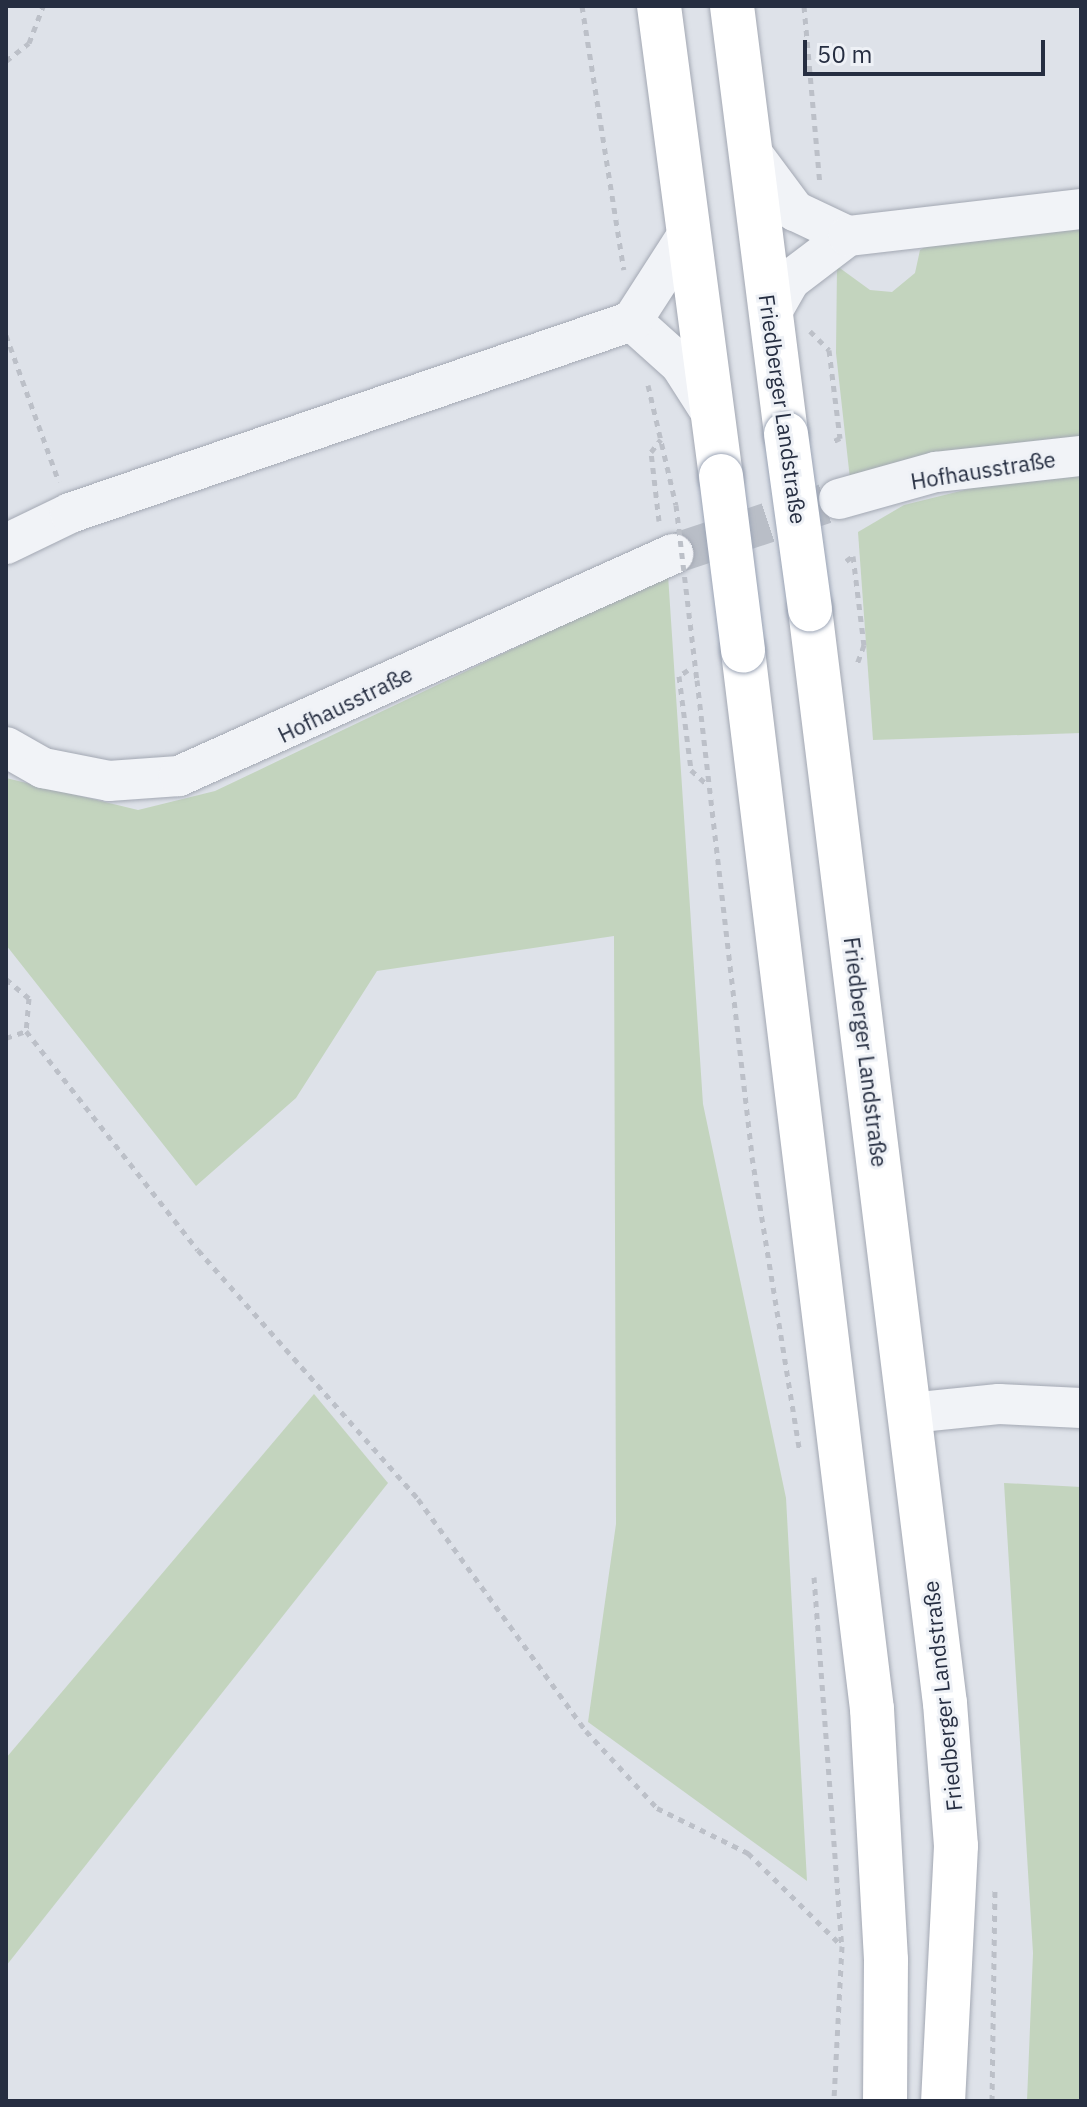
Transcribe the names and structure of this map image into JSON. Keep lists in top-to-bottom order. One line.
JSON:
{"streets":{"main road":["Friedberger Landstraße"],"street":["Hofhausstraße"]},"scale_bar":"50 m"}
